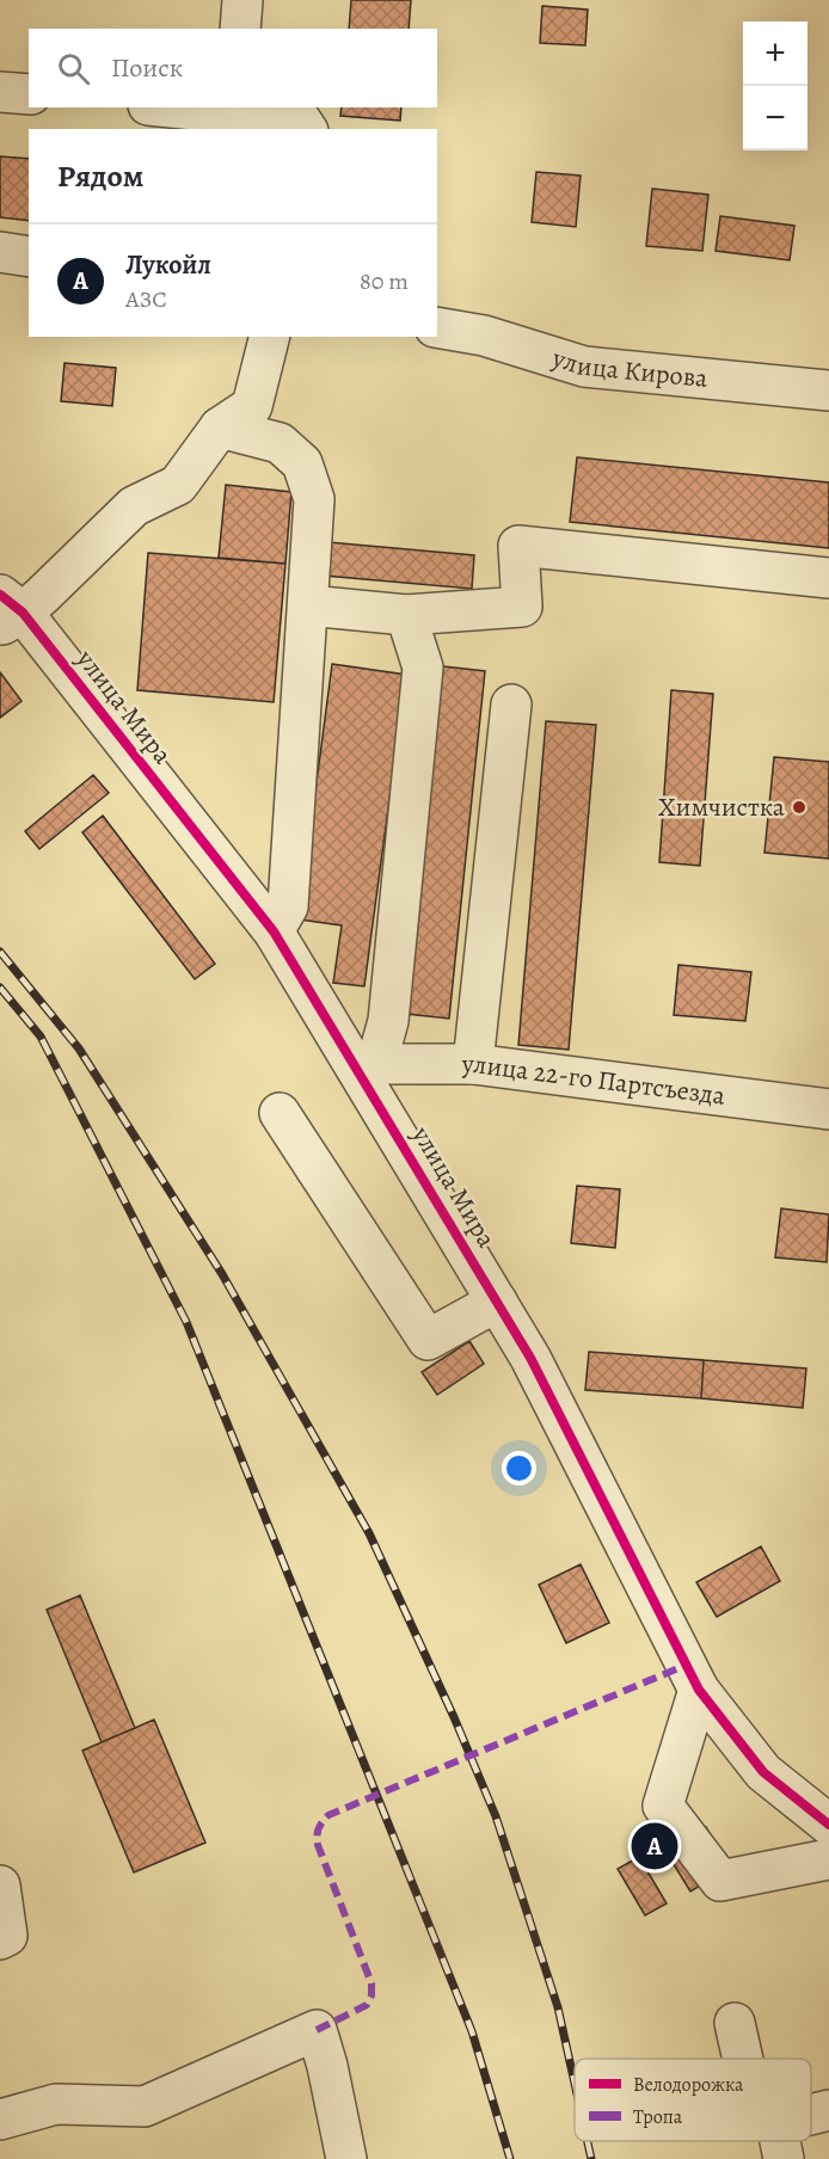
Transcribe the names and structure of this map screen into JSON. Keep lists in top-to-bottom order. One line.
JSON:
{"streets":{"street":["улица Кирова","улица Мира","улица 22-го Партсъезда"]},"crossings":[["улица Мира","улица 22-го Партсъезда"]],"places":["Химчистка"],"legend":["Велодорожка","Тропа"],"page":{"map_buttons":["+","−"],"search":"Поиск","heading":"Рядом","list":[{"mark":"A","name":"Лукойл","note":"АЗС","value":"80 m"}],"pins":"A"}}
